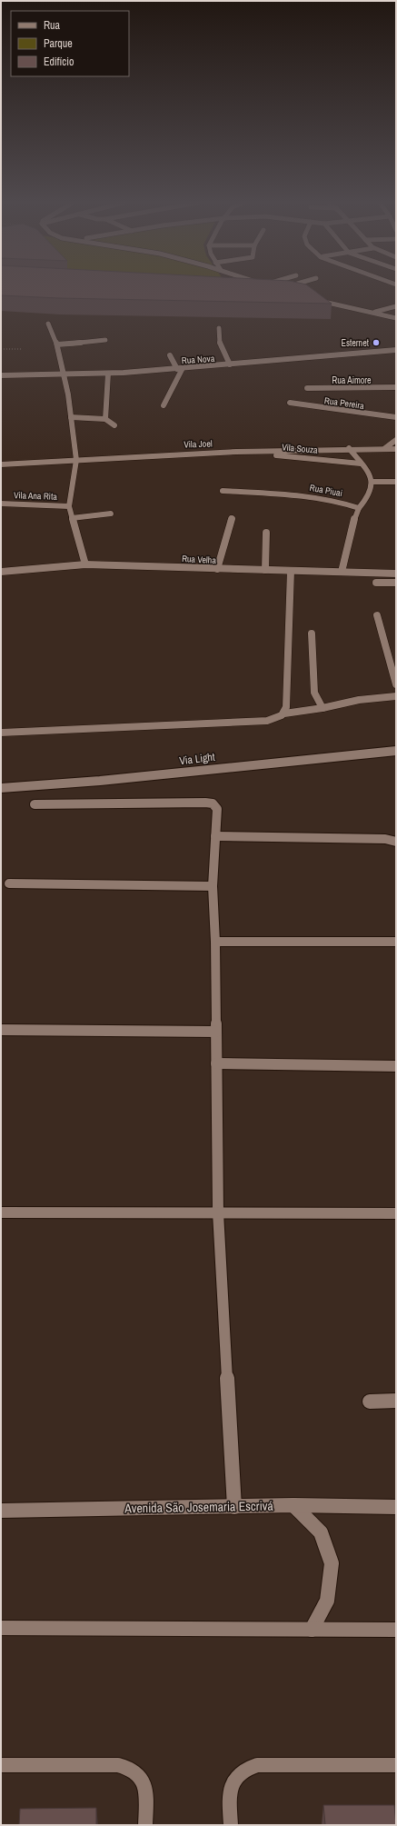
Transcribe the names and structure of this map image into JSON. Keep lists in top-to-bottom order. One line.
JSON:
{"streets":{"street":["Rua Nova","Rua Aimore","Rua Pereira","Vila Joel","Vila Souza","Rua Piuai","Vila Ana Rita","Rua Velha","Via Light","Avenida São Josemaria Escrivá"]},"crossings":[["Vila Joel","Vila Souza"]],"places":["Esternet"],"legend":["Rua","Parque","Edifício"]}
